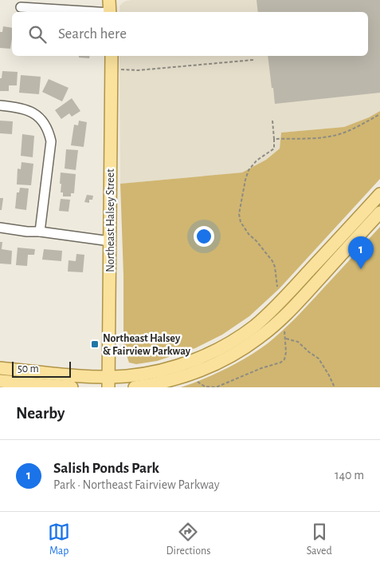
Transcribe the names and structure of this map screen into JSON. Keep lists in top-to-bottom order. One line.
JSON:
{"streets":{"main road":["Northeast Halsey Street"]},"places":{"transit":["Northeast Halsey & Fairview Parkway"]},"scale_bar":"50 m","page":{"search":"Search here","pins":"1","scale":"50 m","heading":"Nearby","list":[{"mark":"1","name":"Salish Ponds Park","note":"Park · Northeast Fairview Parkway","value":"140 m"}],"nav":["Map","Directions","Saved"]}}
